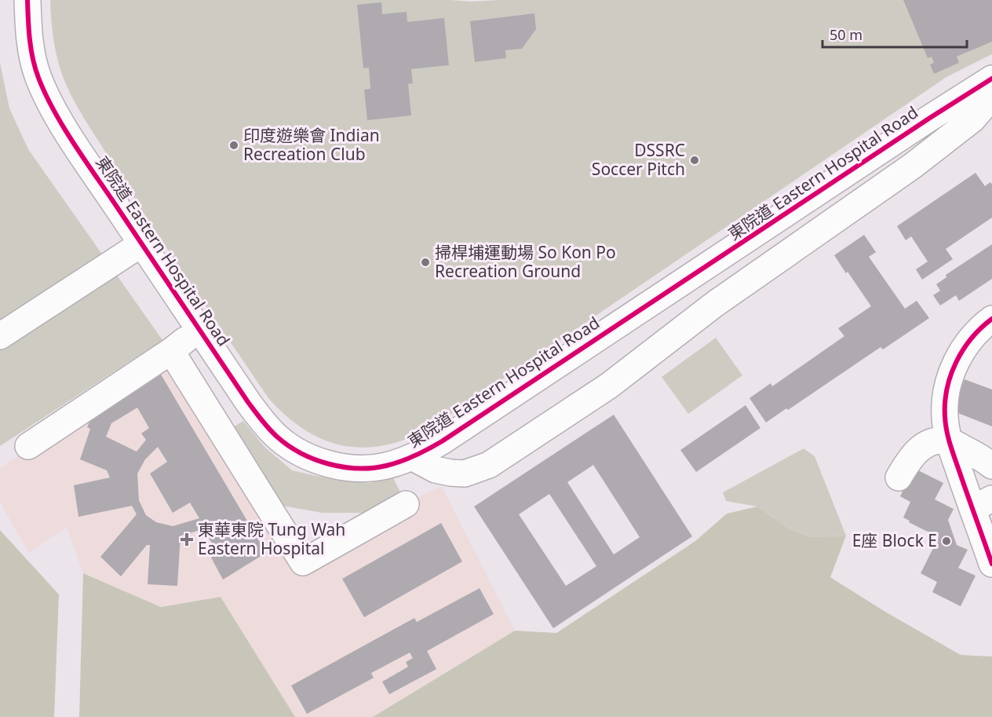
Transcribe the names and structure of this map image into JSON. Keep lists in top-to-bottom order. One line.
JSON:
{"streets":{"street":["東院道 Eastern Hospital Road"]},"places":{"other":["印度遊樂會 Indian Recreation Club","DSSRC Soccer Pitch","掃桿埔運動場 So Kon Po Recreation Ground","E座 Block E"],"health":["東華東院 Tung Wah Eastern Hospital"]},"scale_bar":"50 m"}
